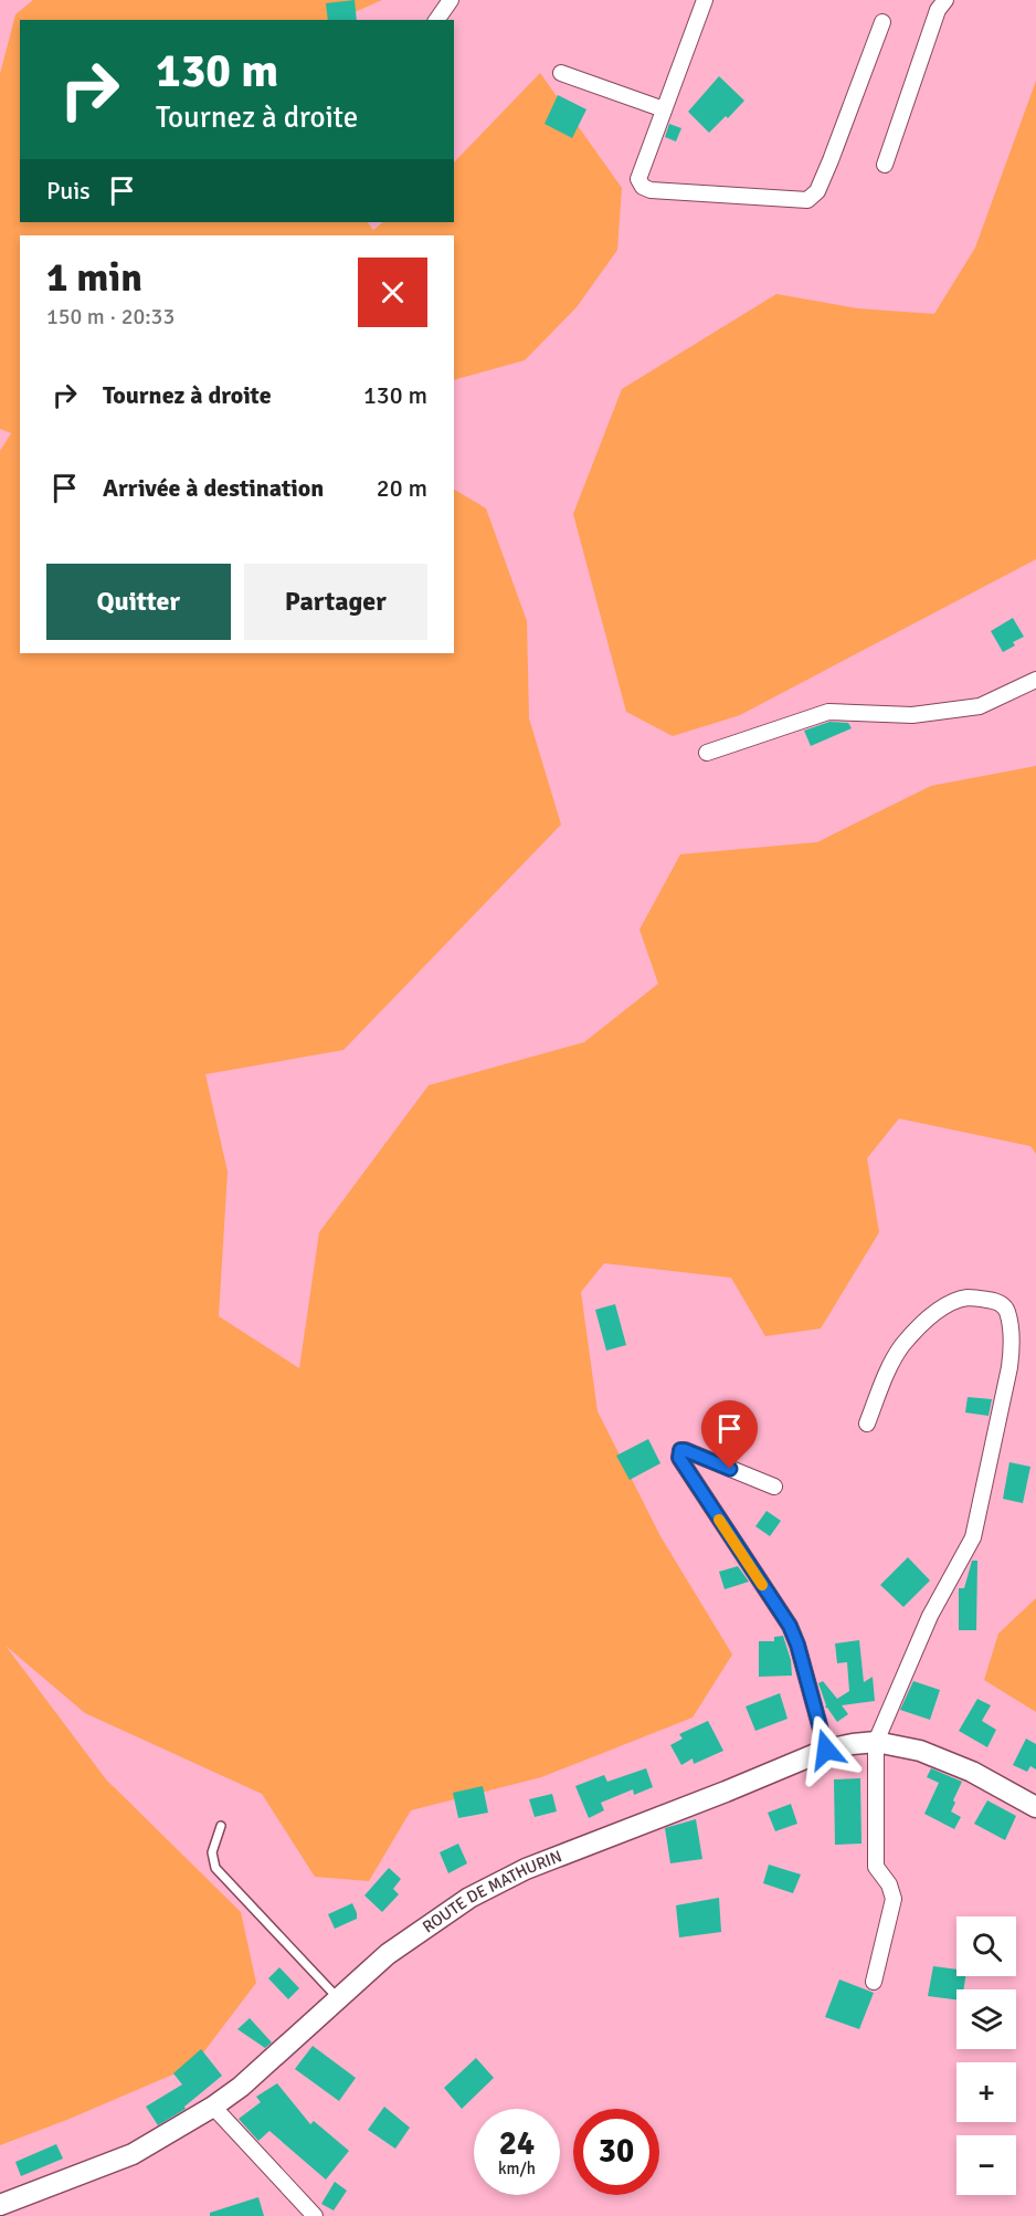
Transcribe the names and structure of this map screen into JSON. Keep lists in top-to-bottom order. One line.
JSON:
{"streets":{"street":["ROUTE DE MATHURIN"]},"page":{"turn":["130 m","Tournez à droite"],"then":"Puis","heading":["1 min","150 m · 20:33"],"list":[{"name":"Tournez à droite","value":"130 m"},{"name":"Arrivée à destination","value":"20 m"}],"buttons":["Quitter","Partager"],"map_buttons":["+","−"],"speed":"24 km/h","limit":"30"}}
